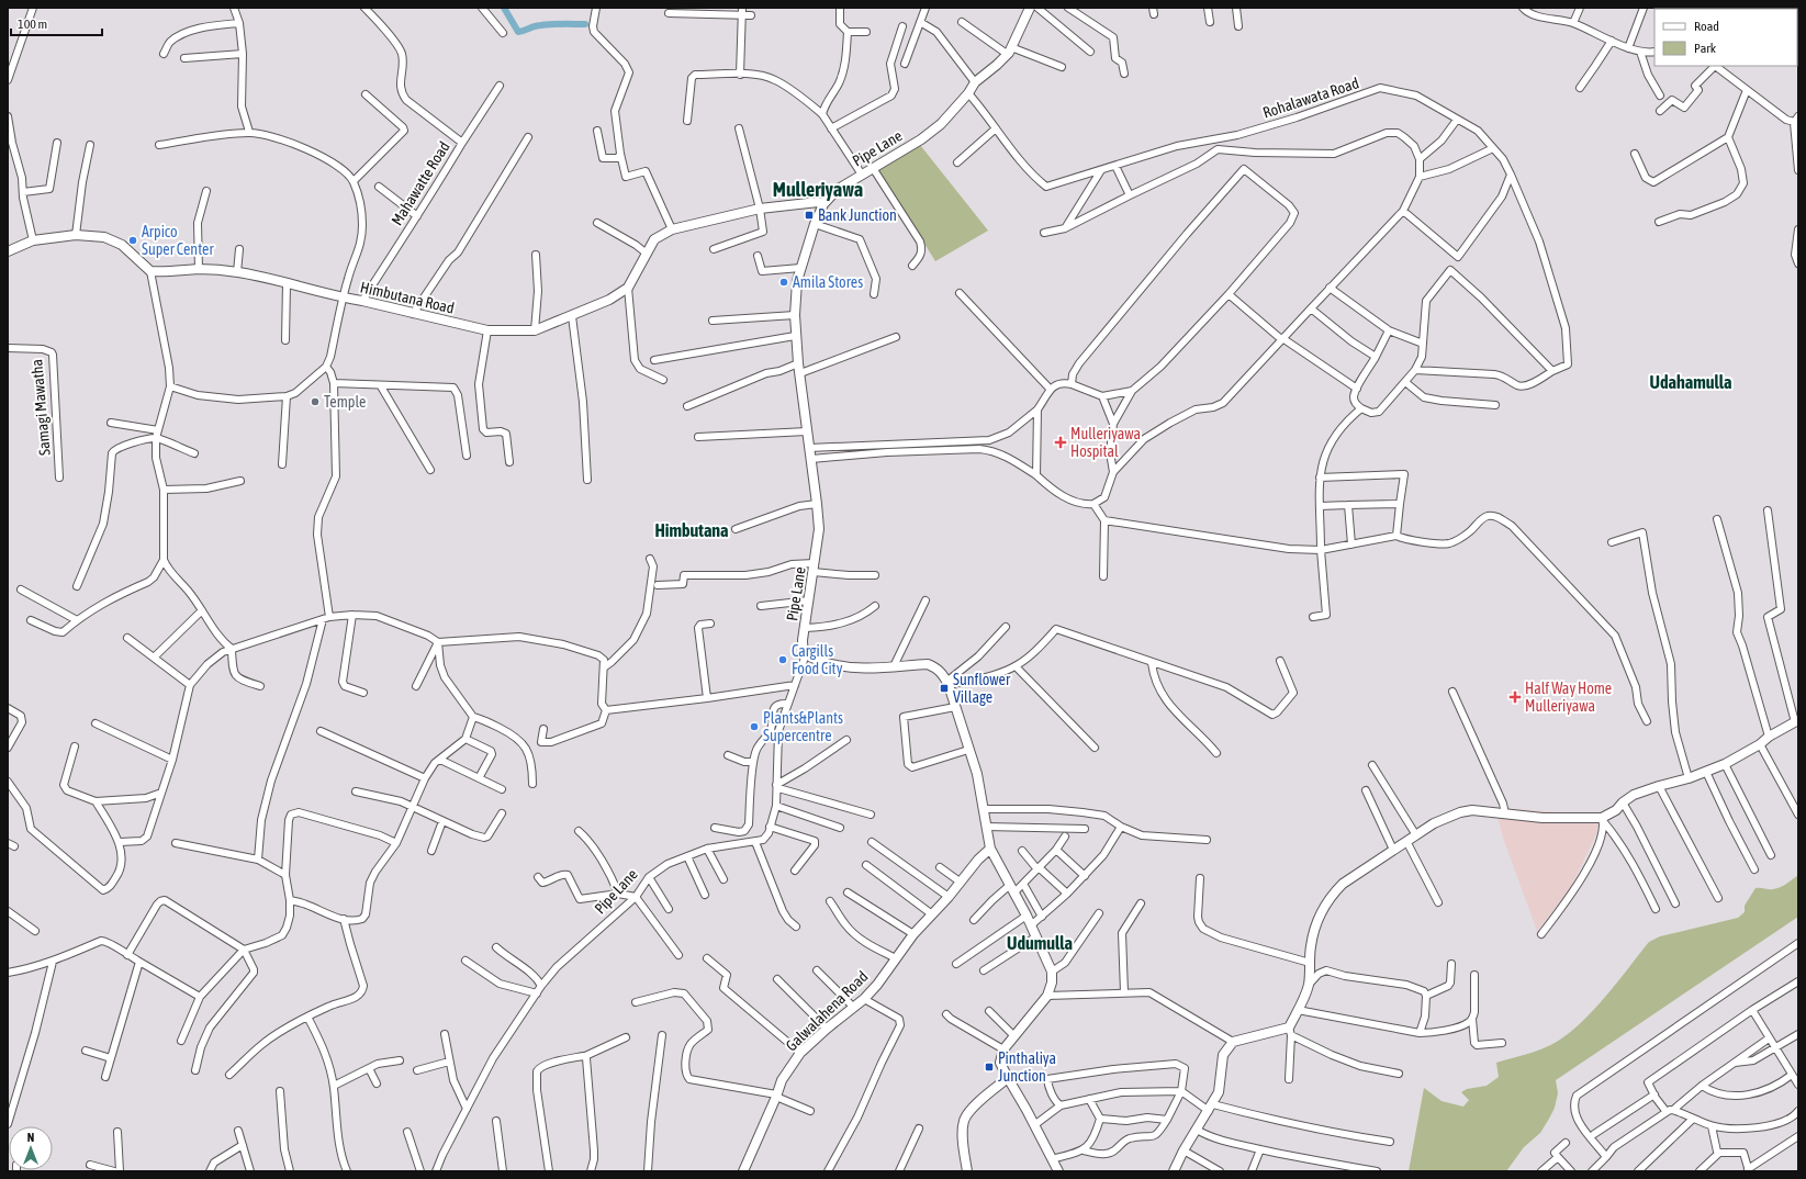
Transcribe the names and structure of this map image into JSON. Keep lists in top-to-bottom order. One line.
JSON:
{"streets":{"street":["Rohalawata Road","Pipe Lane","Mahawatte Road","Himbutana Road","Samagi Mawatha","Galwalahena Road"]},"crossings":[["Rohalawata Road","Pipe Lane"],["Pipe Lane","Himbutana Road"],["Mahawatte Road","Himbutana Road"]],"districts":["Mulleriyawa","Udahamulla","Himbutana","Udumulla"],"places":{"transit":["Bank Junction","Sunflower Village","Pinthaliya Junction"],"other":["Arpico Super Center","Amila Stores","Temple","Cargills Food City","Plants&Plants Supercentre"],"health":["Mulleriyawa Hospital","Half Way Home Mulleriyawa"]},"legend":["Road","Park"],"scale_bar":"100 m","north":"top"}
